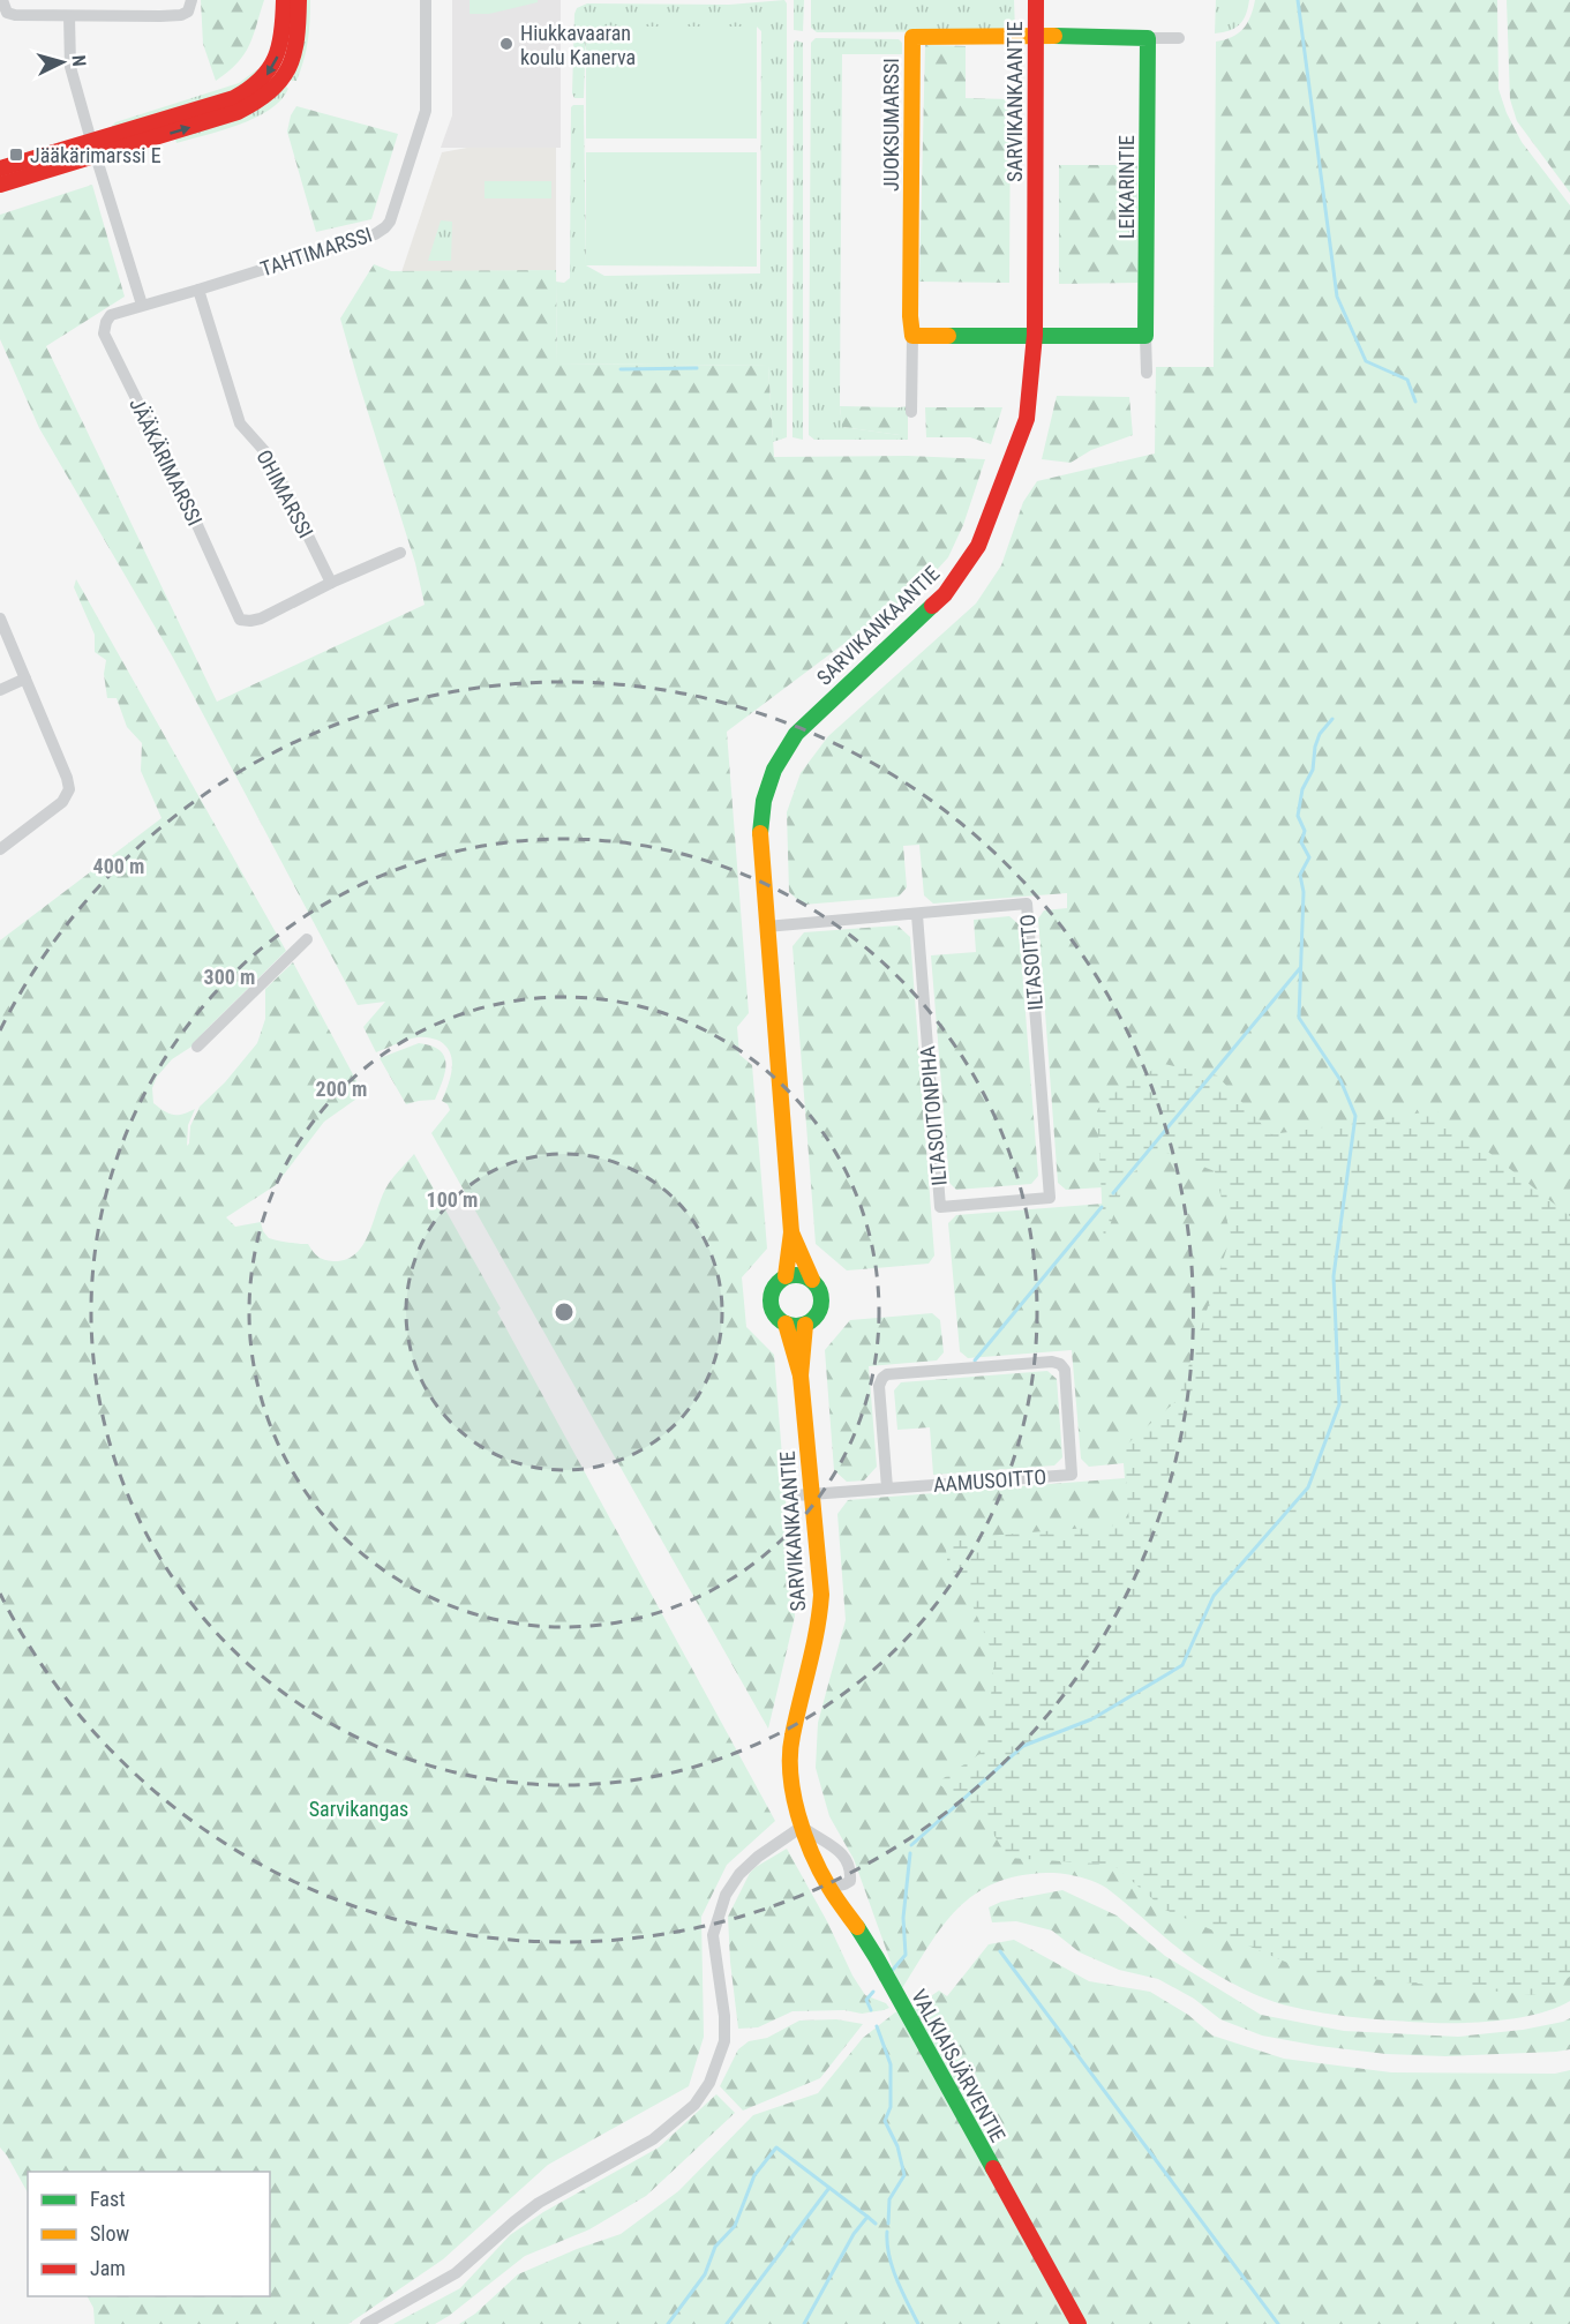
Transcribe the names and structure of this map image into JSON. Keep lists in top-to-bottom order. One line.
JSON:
{"streets":{"street":["SARVIKANKAANTIE","JUOKSUMARSSI","LEIKARINTIE","TAHTIMARSSI","JÄÄKÄRIMARSSI","OHIMARSSI","ILTASOITTO","ILTASOITONPIHA","AAMUSOITTO","VALKIAISJÄRVENTIE"]},"crossings":[["SARVIKANKAANTIE","JUOKSUMARSSI"],["SARVIKANKAANTIE","ILTASOITTO"],["SARVIKANKAANTIE","AAMUSOITTO"],["SARVIKANKAANTIE","VALKIAISJÄRVENTIE"],["TAHTIMARSSI","JÄÄKÄRIMARSSI"],["TAHTIMARSSI","OHIMARSSI"],["JÄÄKÄRIMARSSI","OHIMARSSI"],["ILTASOITTO","ILTASOITONPIHA"]],"parks":["Sarvikangas"],"places":{"other":["Hiukkavaaran koulu Kanerva"],"transit":["Jääkärimarssi E"]},"legend":["Fast","Slow","Jam"],"north":"right","rings":["400 m","300 m","200 m","100 m"]}
